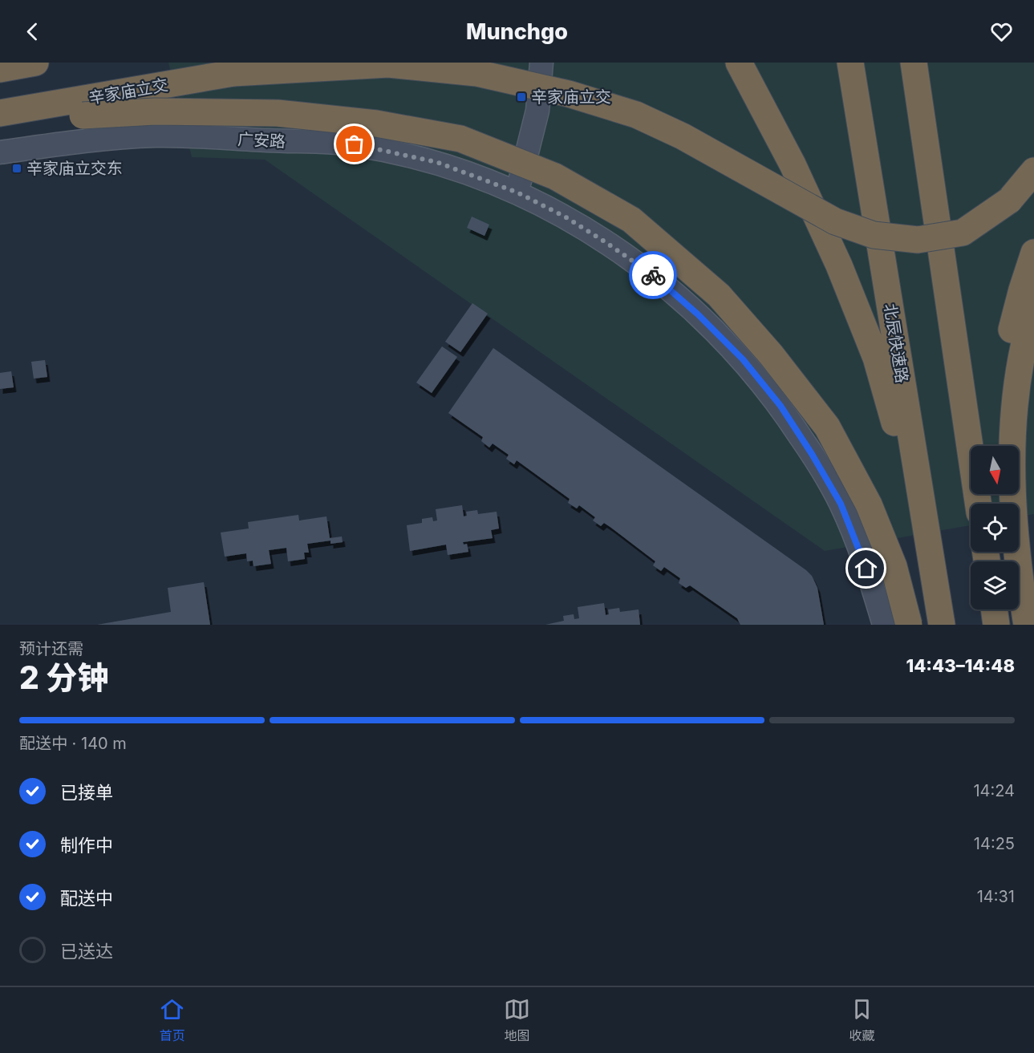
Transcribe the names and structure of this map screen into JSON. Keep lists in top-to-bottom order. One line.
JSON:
{"streets":{"highway":["辛家庙立交","北辰快速路"],"main road":["广安路"]},"places":{"transit":["辛家庙立交","辛家庙立交东"]},"north":"bottom","page":{"header":"Munchgo","heading":["2 分钟","预计还需","14:43–14:48"],"bar":"配送中 · 140 m","list":[["已接单","14:24"],["制作中","14:25"],["配送中","14:31"],"已送达"],"tabs":["首页","地图","收藏"]}}
